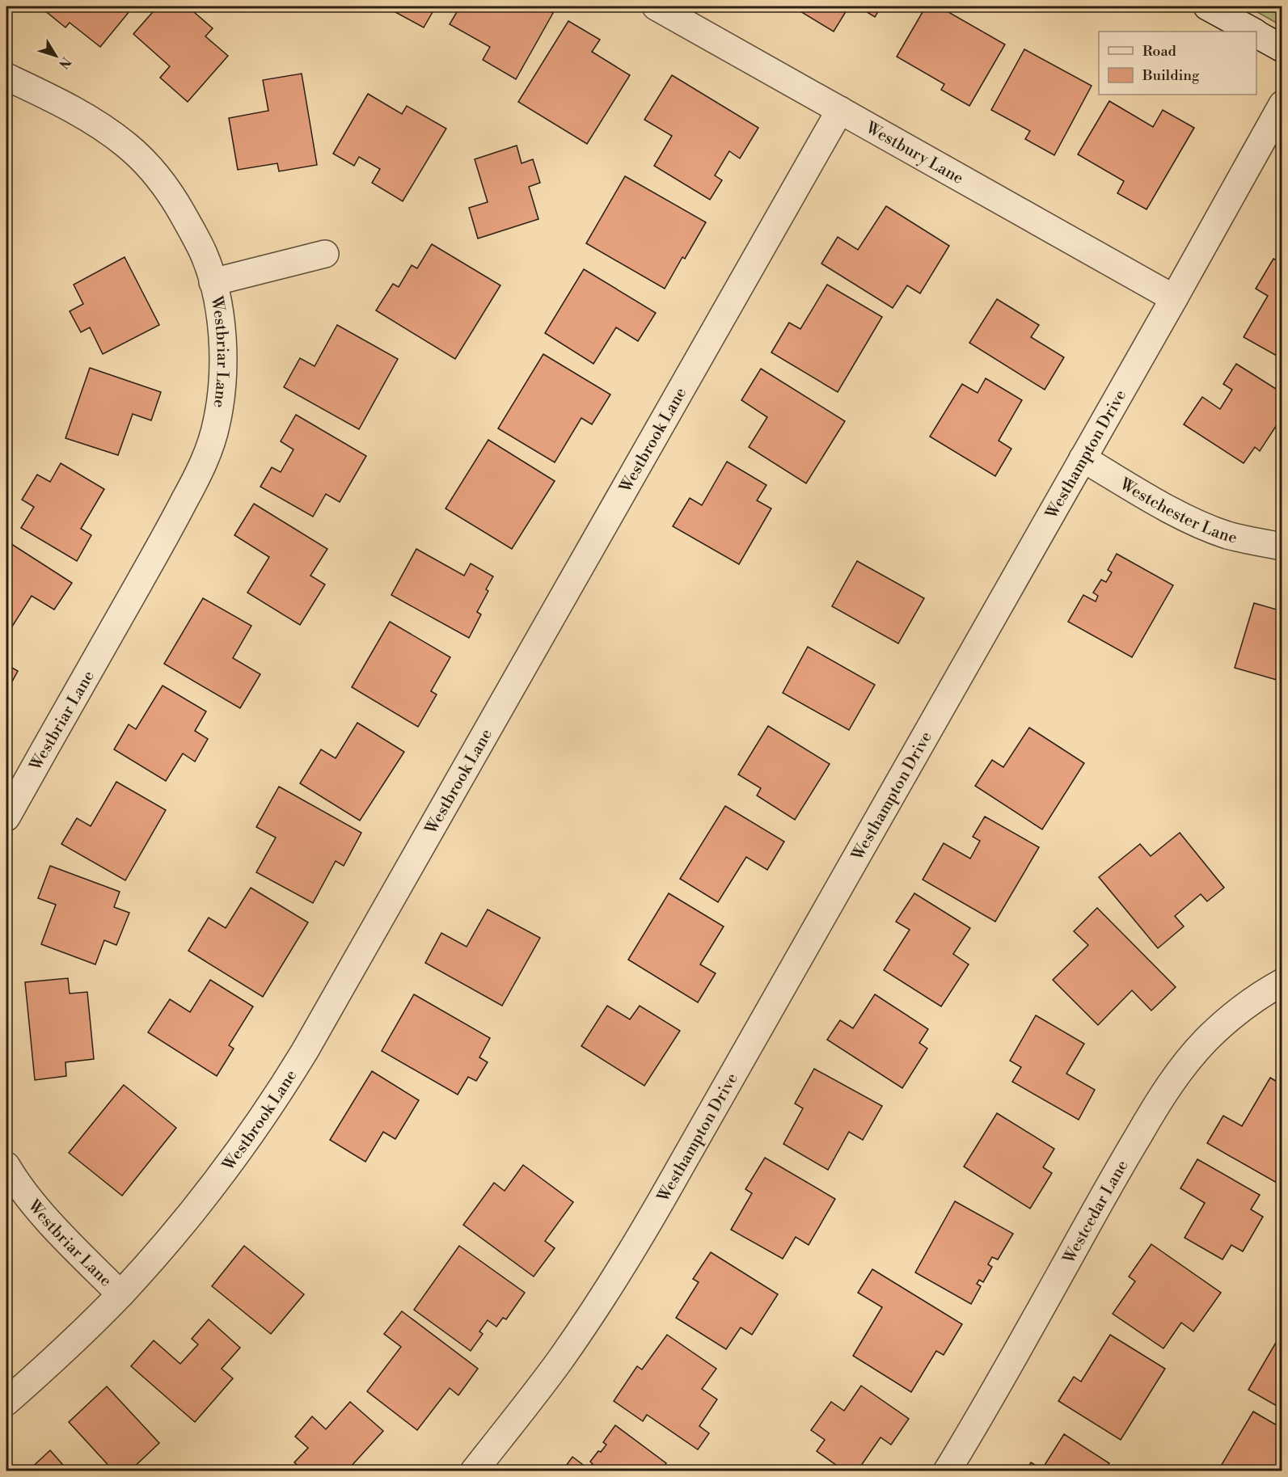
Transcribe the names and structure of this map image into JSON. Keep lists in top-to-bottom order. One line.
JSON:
{"streets":{"street":["Westbury Lane","Westbriar Lane","Westbrook Lane","Westhampton Drive","Westchester Lane","Westcedar Lane"]},"crossings":[["Westbury Lane","Westbrook Lane"],["Westbury Lane","Westhampton Drive"],["Westbriar Lane","Westbrook Lane"],["Westhampton Drive","Westchester Lane"]],"legend":["Road","Building"],"north":"bottom right"}
